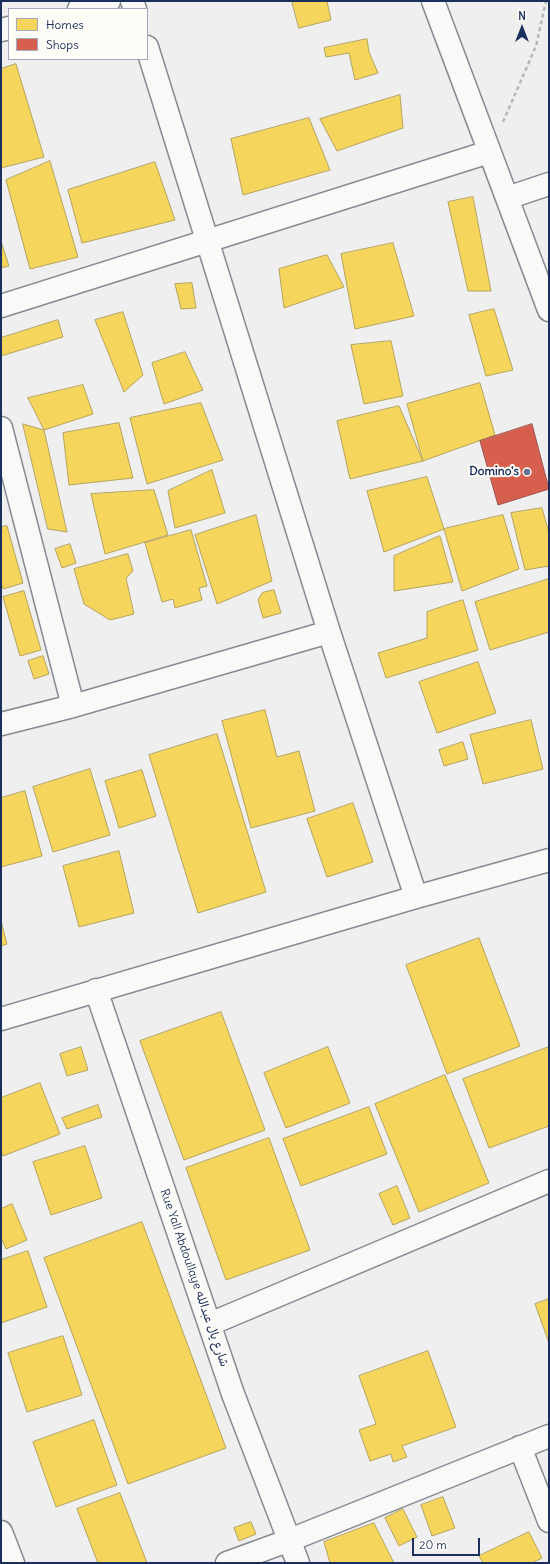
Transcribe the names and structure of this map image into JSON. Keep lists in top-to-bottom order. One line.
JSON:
{"streets":{"street":["Rue Yall Abdoullaye شارع يال عبدالله"]},"places":["Domino's"],"legend":["Homes","Shops"],"scale_bar":"20 m","north":"top"}
